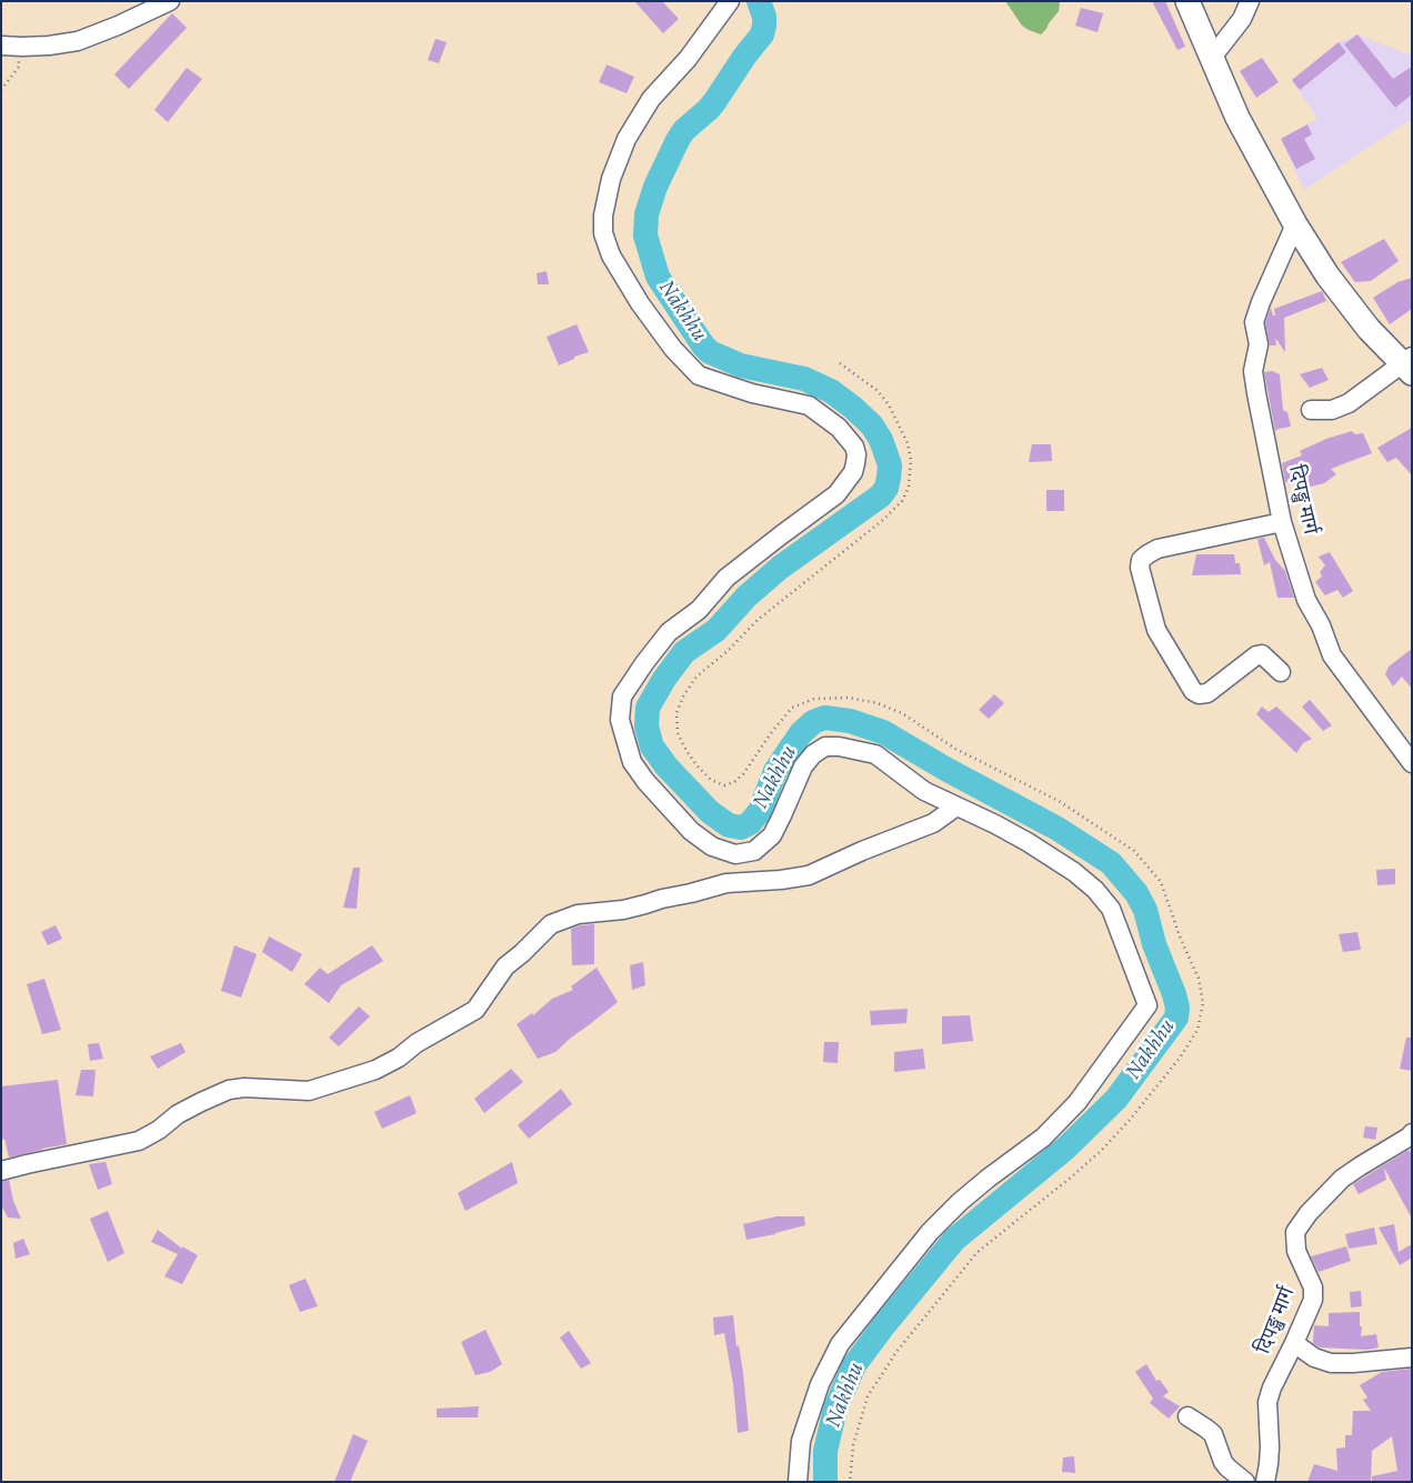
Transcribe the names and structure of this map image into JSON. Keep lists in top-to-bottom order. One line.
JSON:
{"streets":{"street":["दिपङ्ख मार्ग"]},"water":["Nakhhu"]}
